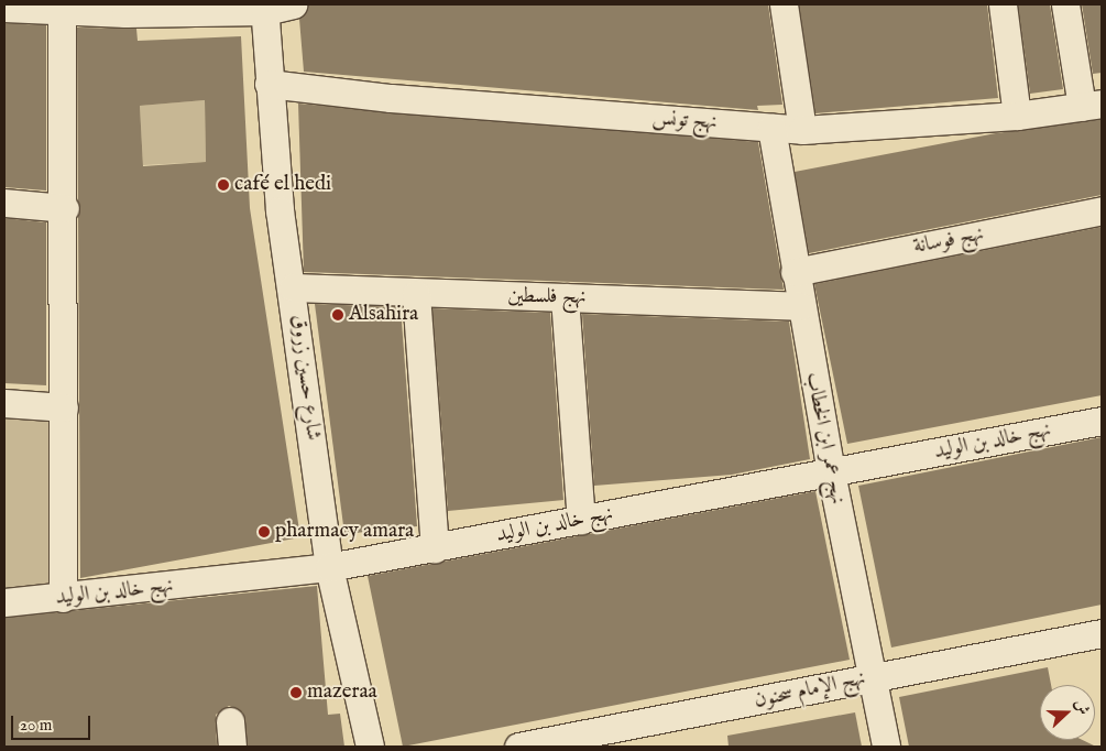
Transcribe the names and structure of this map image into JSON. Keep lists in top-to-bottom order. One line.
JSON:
{"streets":{"street":["نهج تونس","نهج فوسانة","نهج فلسطين","شارع حسين زروق","نهج عمر ابن الخطاب","نهج خالد بن الوليد","نهج الإمام سحنون"]},"crossings":[["نهج تونس","شارع حسين زروق"],["نهج تونس","نهج عمر ابن الخطاب"],["نهج فوسانة","نهج عمر ابن الخطاب"],["نهج فلسطين","شارع حسين زروق"],["نهج فلسطين","نهج عمر ابن الخطاب"],["شارع حسين زروق","نهج خالد بن الوليد"],["نهج عمر ابن الخطاب","نهج خالد بن الوليد"],["نهج عمر ابن الخطاب","نهج الإمام سحنون"]],"places":["café el hedi","Alsahira","pharmacy amara","mazeraa"],"scale_bar":"20 m","north":"right"}
